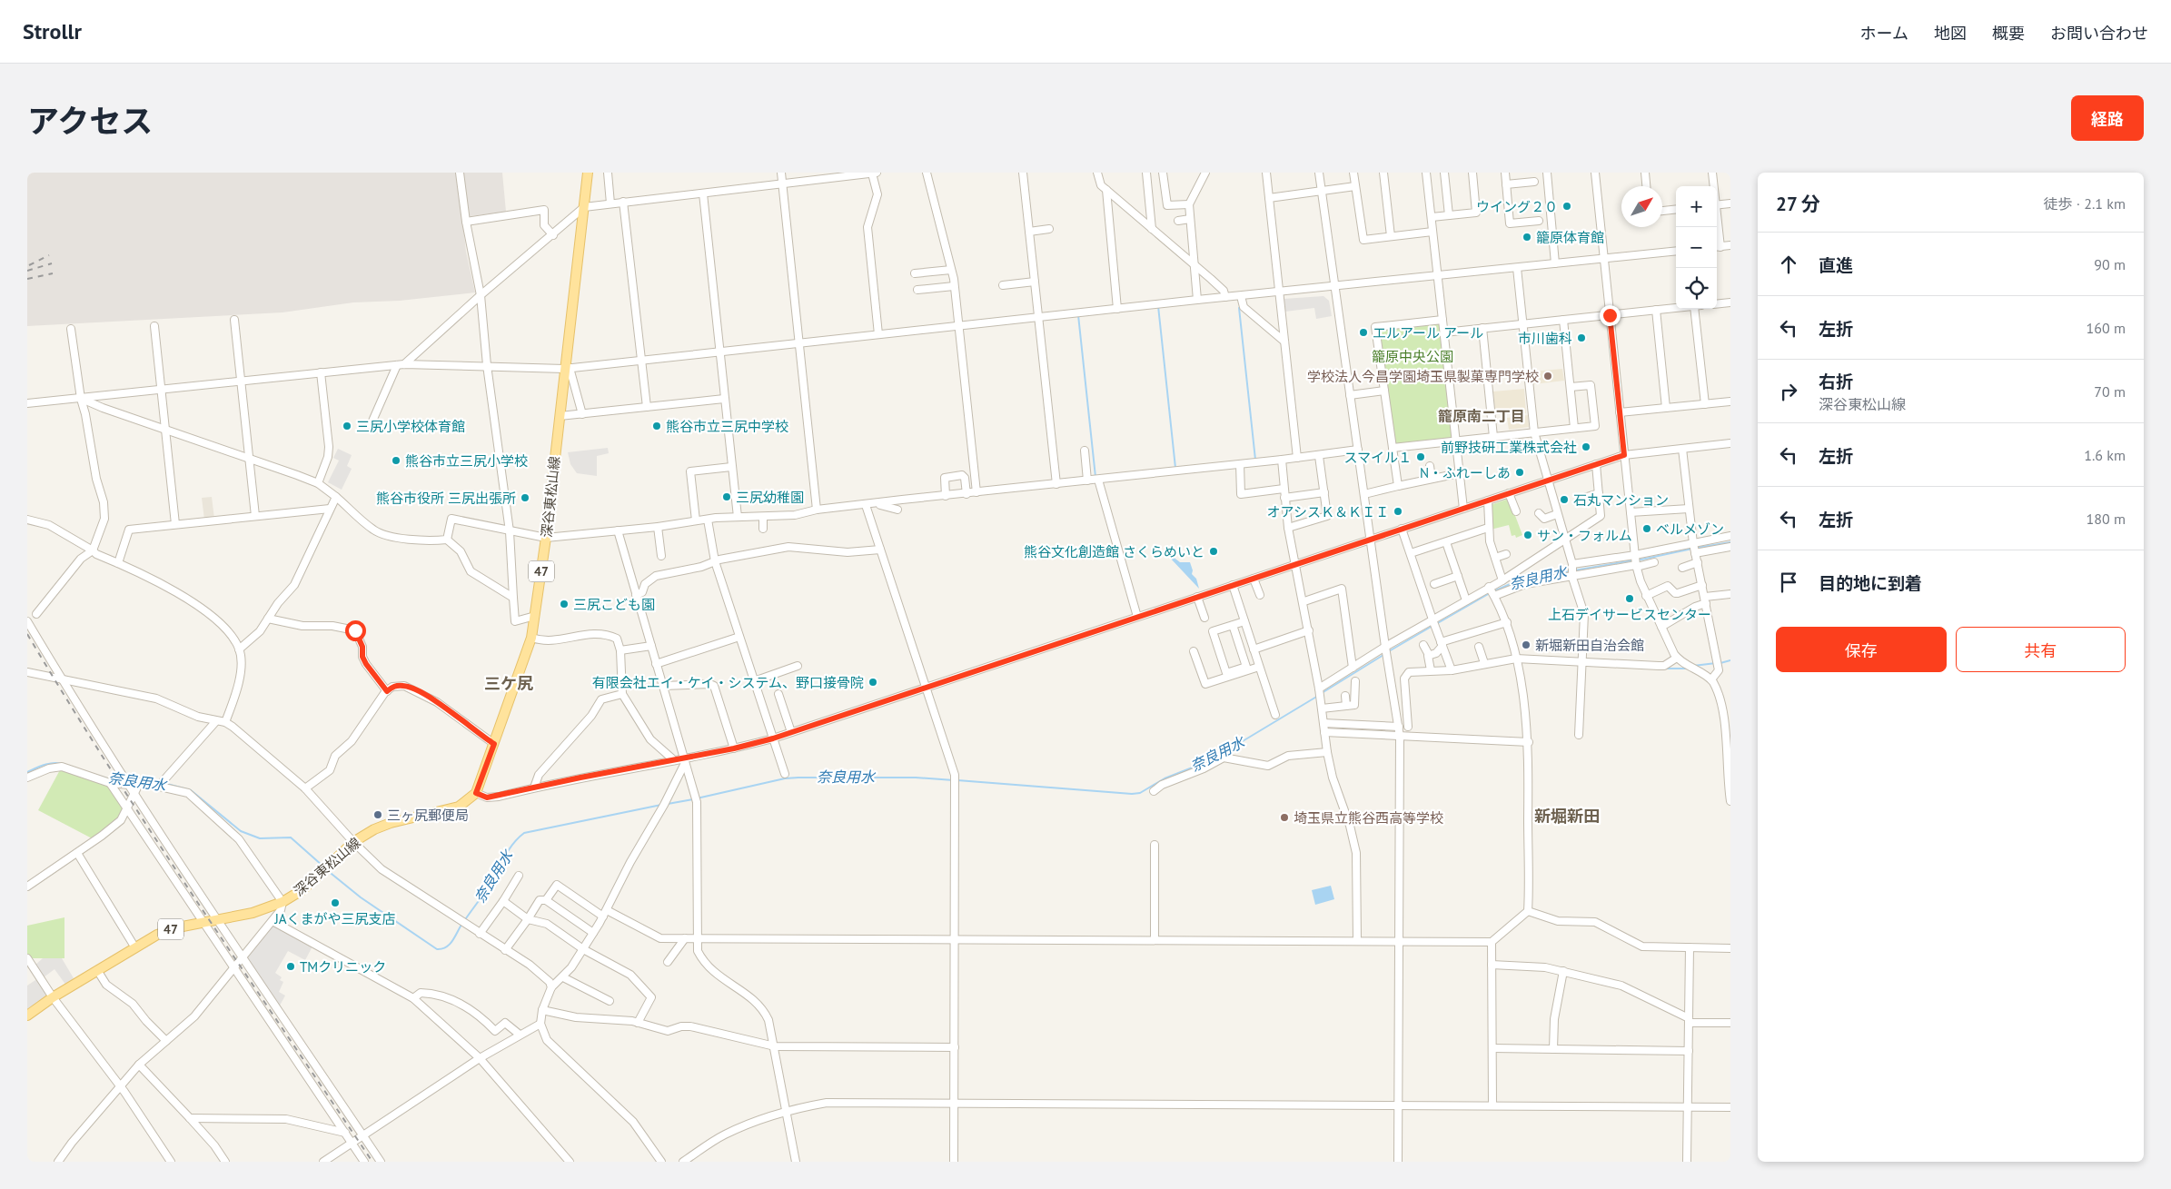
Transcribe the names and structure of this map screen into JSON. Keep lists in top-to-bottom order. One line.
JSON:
{"streets":{"main road":["深谷東松山線","47"]},"districts":["籠原南二丁目","三ケ尻","新堀新田"],"water":["奈良用水"],"parks":["籠原中央公園"],"places":["ウイング２０","籠原体育館","エルアール アール","市川歯科","学校法人今昌学園埼玉県製菓専門学校","三尻小学校体育館","熊谷市立三尻中学校","前野技研工業株式会社","スマイル１","熊谷市立三尻小学校","N・ふれーしあ","三尻幼稚園","熊谷市役所 三尻出張所","石丸マンション","オアシスＫ＆ＫＩＩ","ベルメゾン","サン・フォルム","熊谷文化創造館 さくらめいと","上石デイサービスセンター","三尻こども園","新堀新田自治会館","有限会社エイ・ケイ・システム、野口接骨院","三ヶ尻郵便局","埼玉県立熊谷西高等学校","JAくまがや三尻支店","TMクリニック"],"north":"top right","page":{"header":"Strollr","nav":["ホーム","地図","概要","お問い合わせ"],"title":"アクセス","buttons":["経路",["保存","共有"]],"heading":["27 分","徒歩 · 2.1 km"],"map_buttons":["+","−"],"list":[["直進","90 m"],["左折","160 m"],["右折","深谷東松山線","70 m"],["左折","1.6 km"],["左折","180 m"],"目的地に到着"]}}
